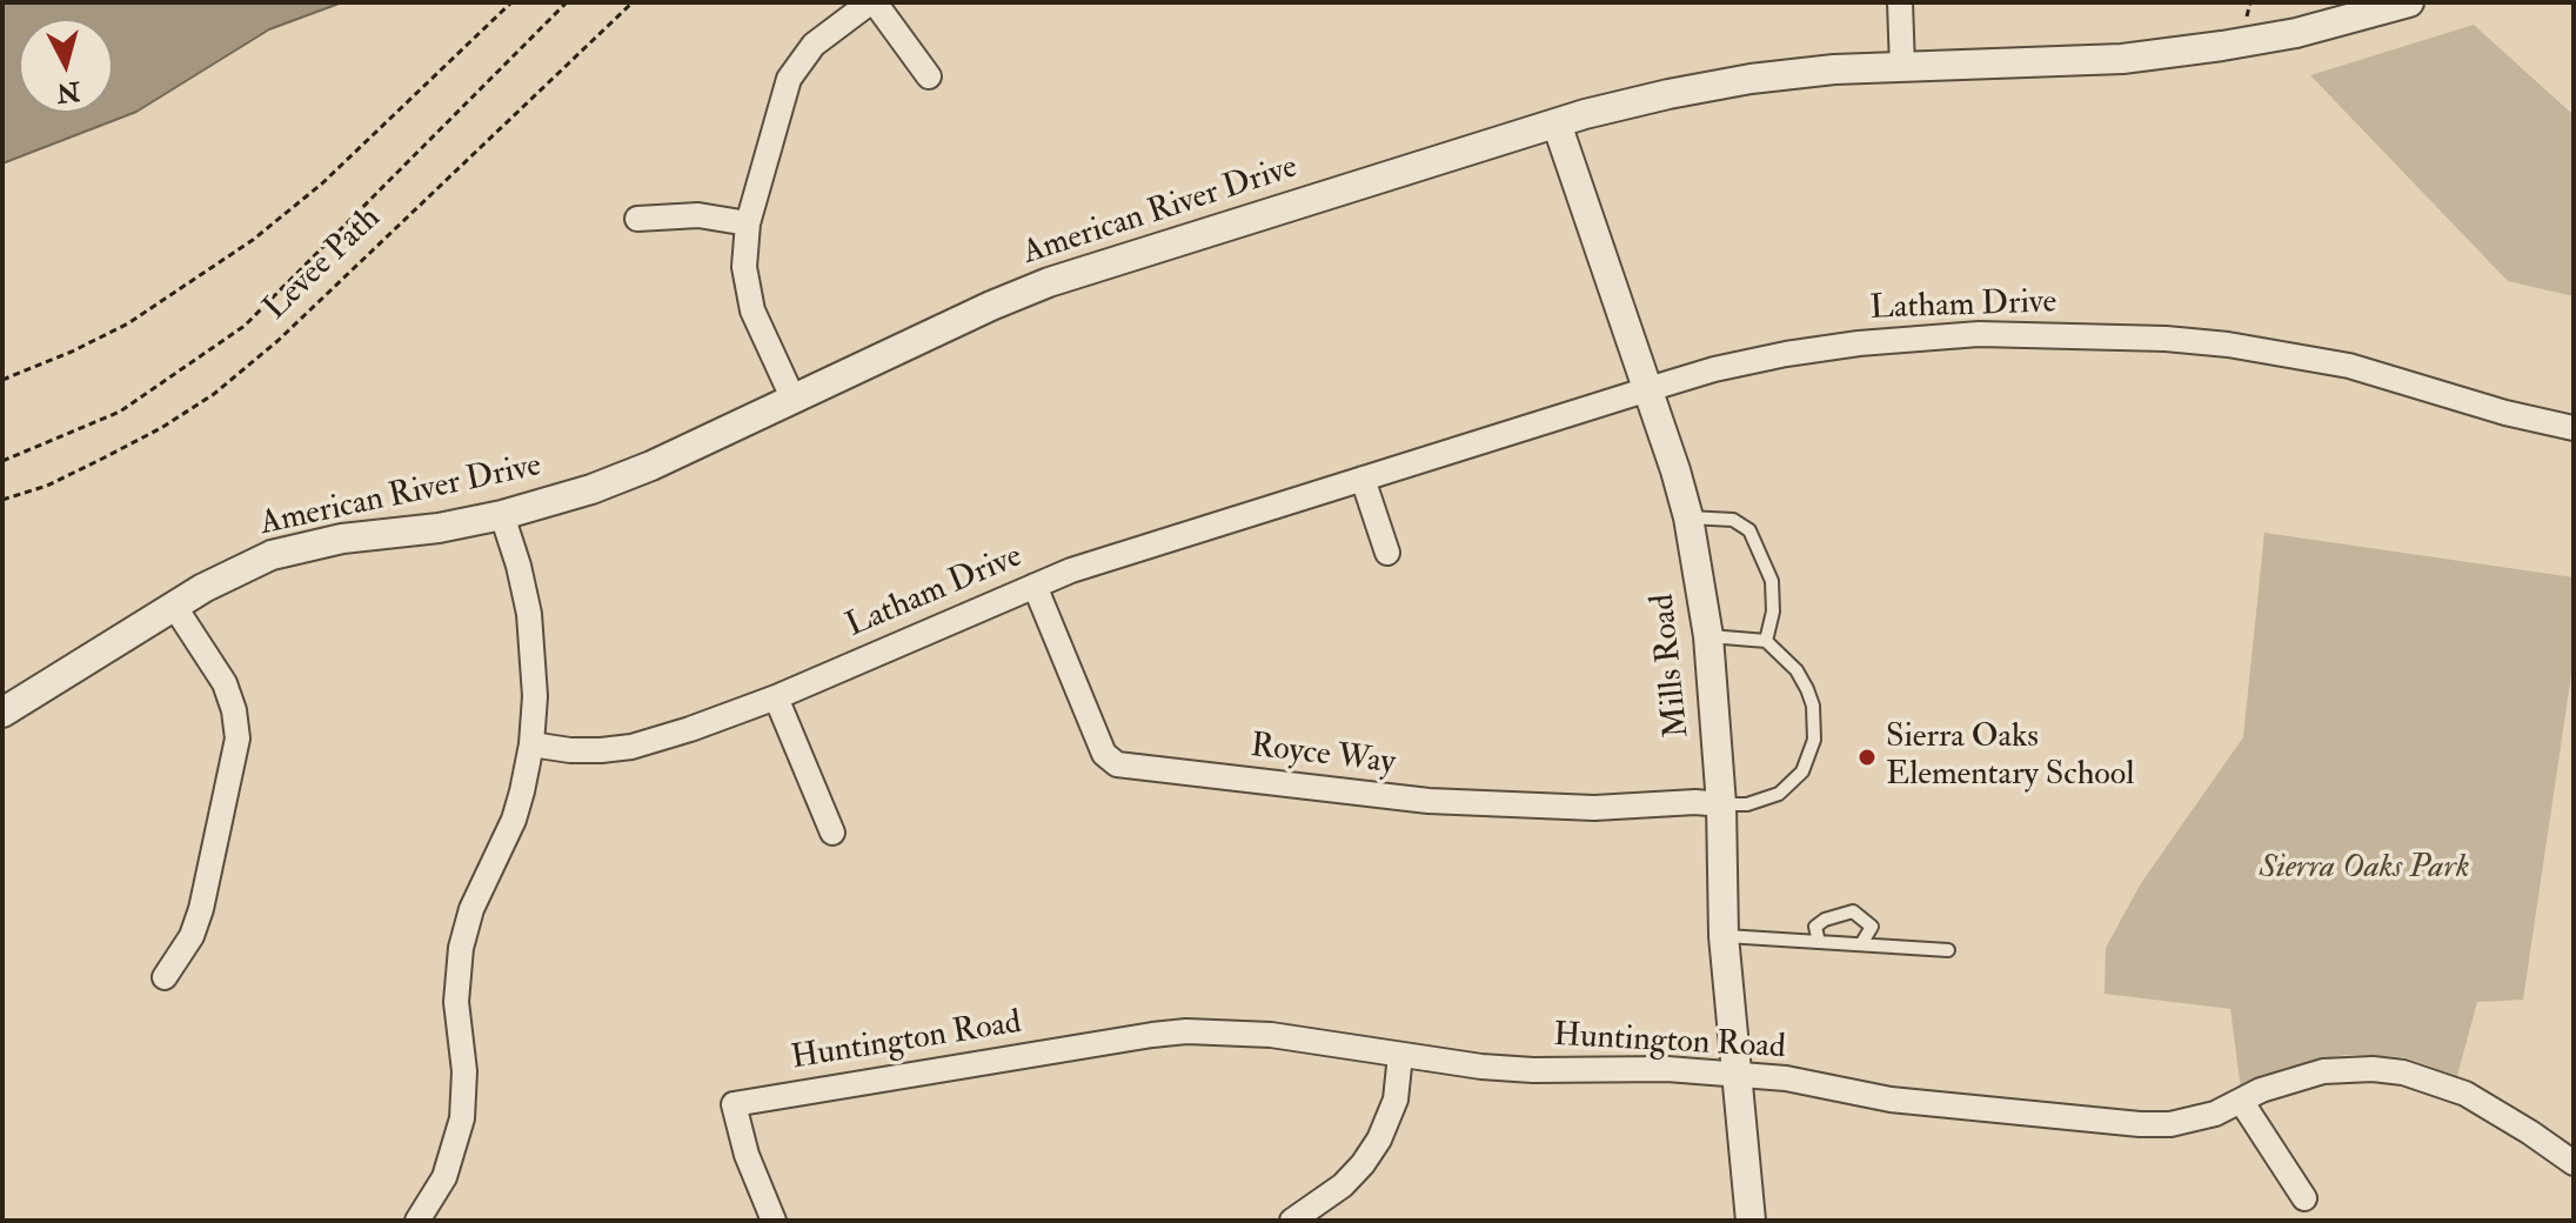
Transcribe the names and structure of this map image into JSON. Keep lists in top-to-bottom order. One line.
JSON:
{"streets":{"street":["American River Drive","Latham Drive","Mills Road","Royce Way","Huntington Road"],"path":["Levee Path"]},"crossings":[["American River Drive","Mills Road"],["Latham Drive","Mills Road"],["Latham Drive","Royce Way"],["Mills Road","Royce Way"],["Mills Road","Huntington Road"]],"parks":["Sierra Oaks Park"],"places":["Sierra Oaks Elementary School"],"north":"bottom"}
